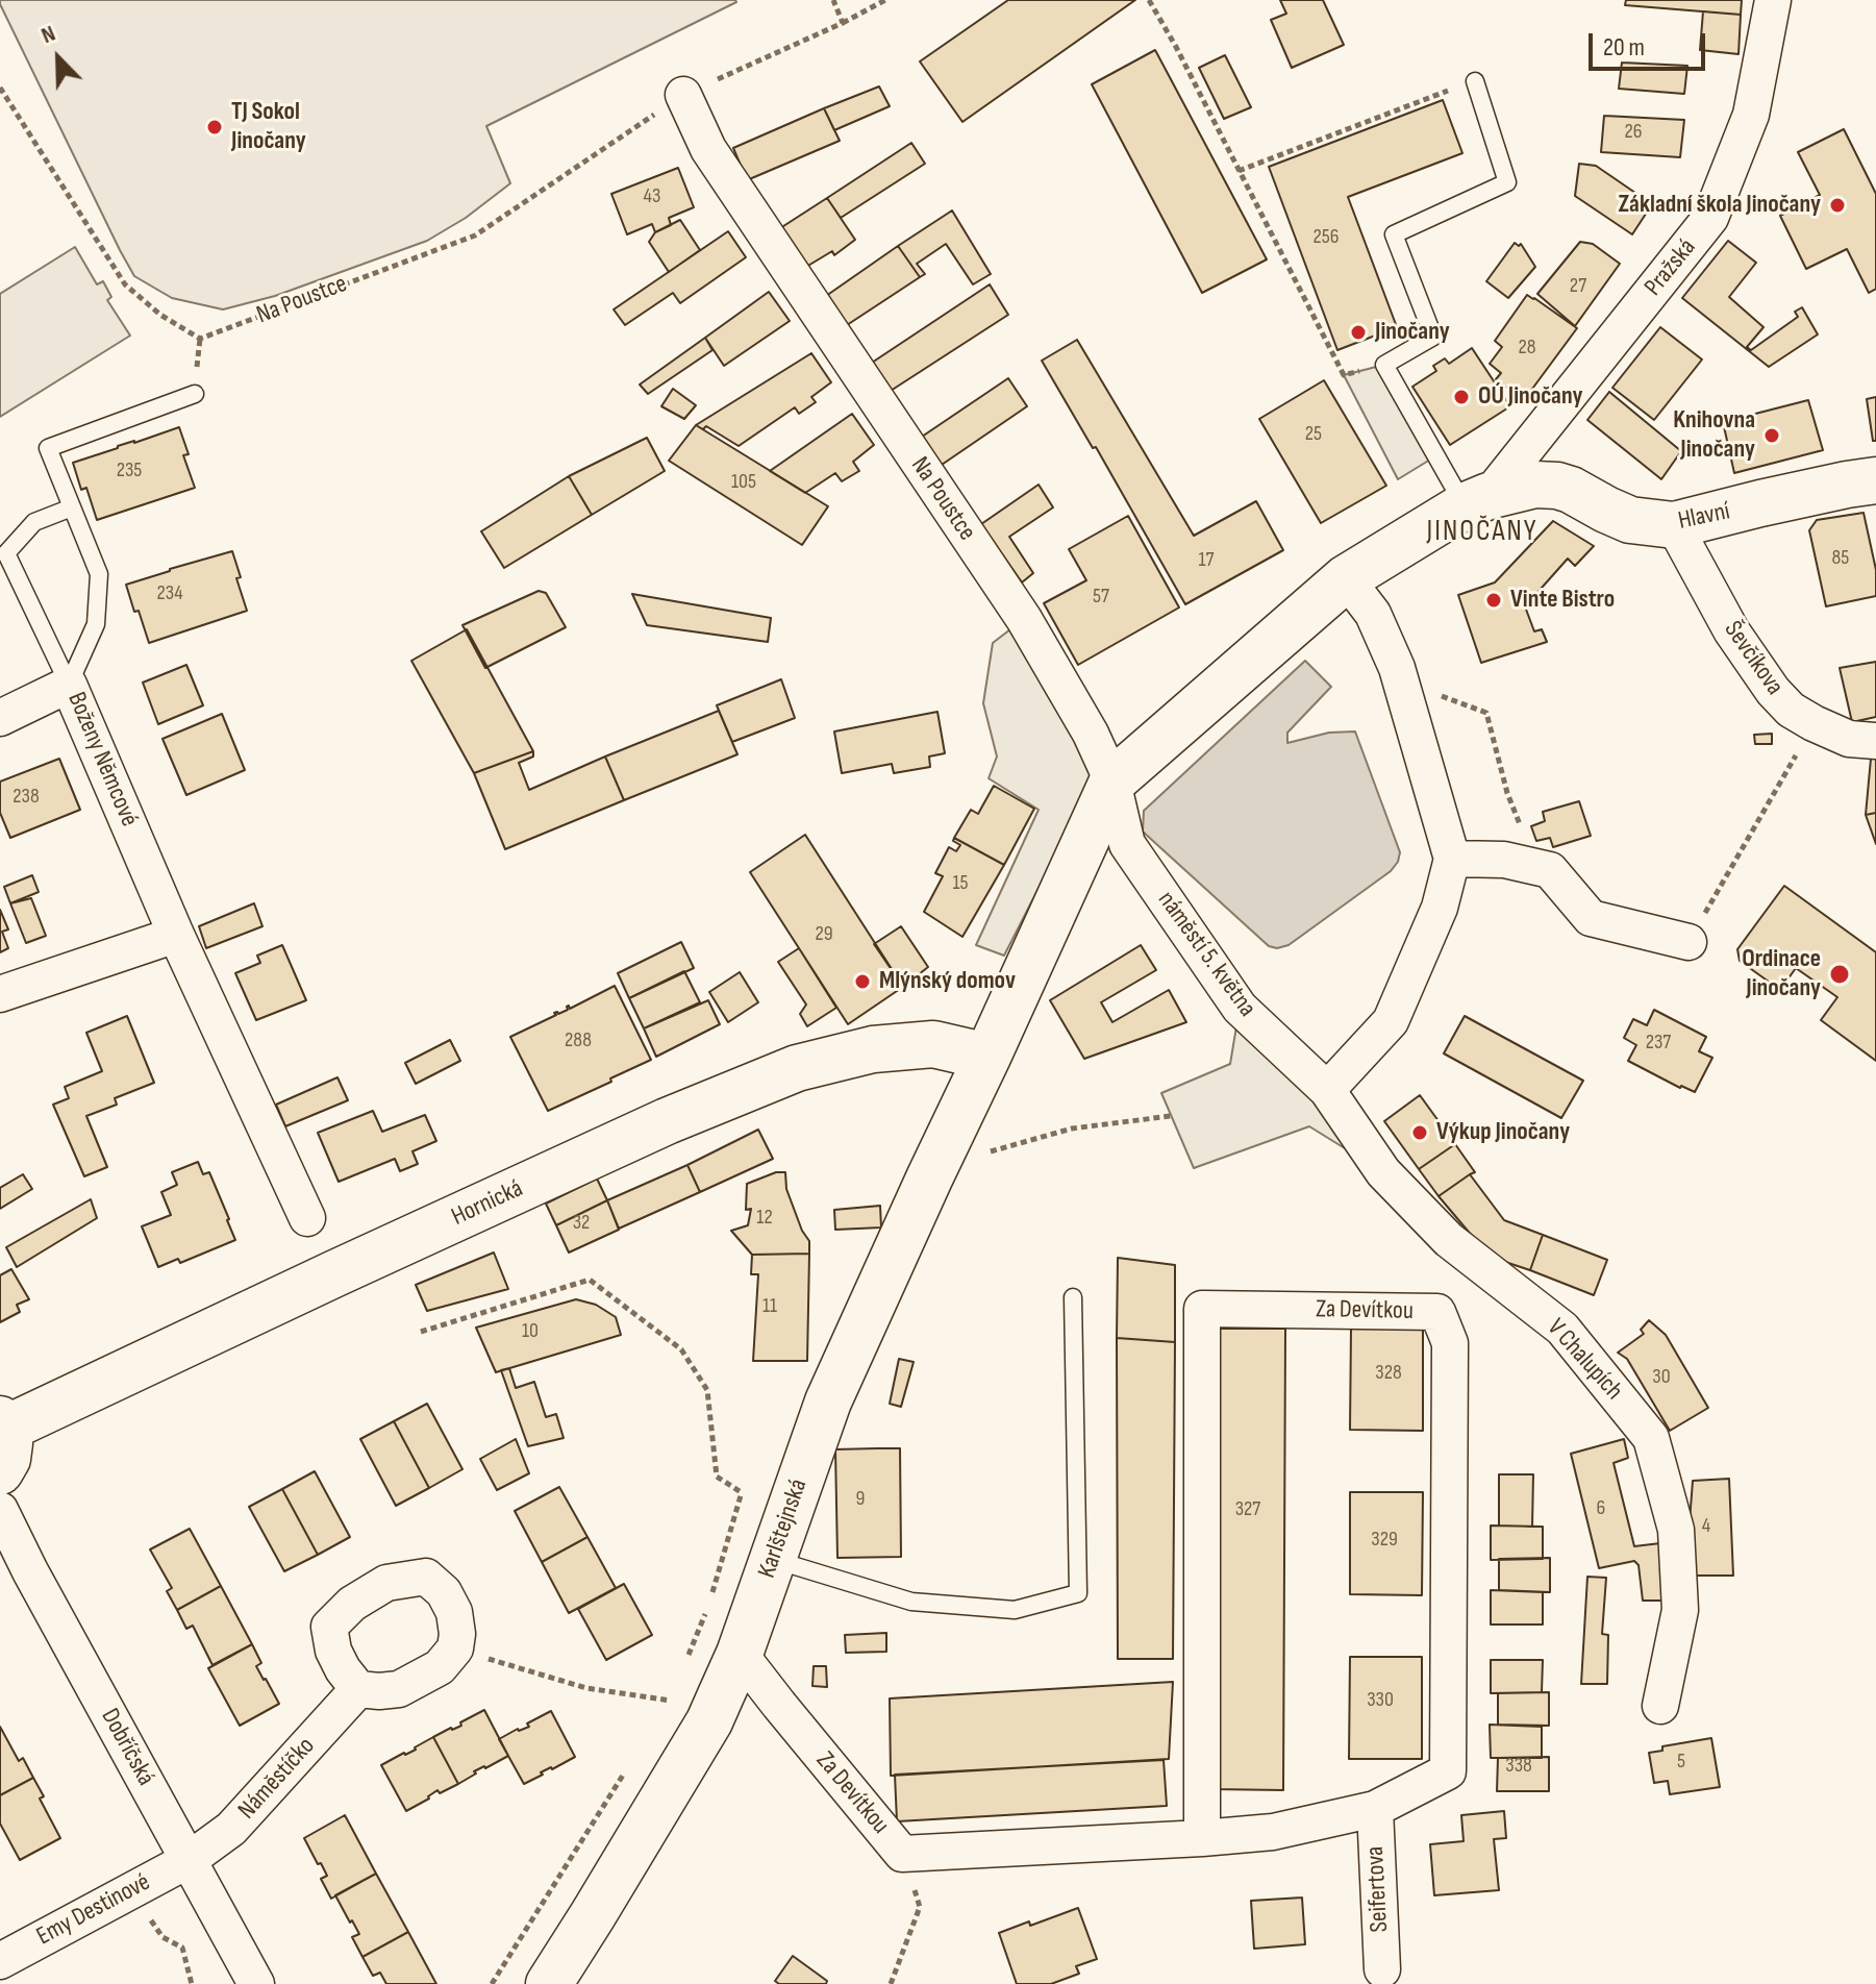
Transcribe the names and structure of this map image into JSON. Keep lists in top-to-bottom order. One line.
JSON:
{"streets":{"street":["Pražská","Na Poustce","Hlavní","Ševčíkova","Boženy Němcové","náměstí 5. května","Hornická","Za Devítkou","V Chalupích","Karlštejnská","Dobříčská","Náměstíčko","Seifertova","Emy Destinové"]},"crossings":[["Pražská","Hlavní"],["Na Poustce","náměstí 5. května"],["Hlavní","Ševčíkova"],["náměstí 5. května","V Chalupích"],["Hornická","Karlštejnská"],["Za Devítkou","Karlštejnská"],["Za Devítkou","Seifertova"],["Dobříčská","Náměstíčko"],["Dobříčská","Emy Destinové"],["Náměstíčko","Emy Destinové"]],"districts":["JINOČANY"],"places":["TJ Sokol Jinočany","Základní škola Jinočany","Jinočany","OÚ Jinočany","Knihovna Jinočany","Vinte Bistro","Ordinace Jinočany","Mlýnský domov","Výkup Jinočany"],"house_numbers":["26","43","256","27","28","25","235","105","85","17","234","57","238","15","29","288","237","12","32","11","10","328","30","9","6","327","4","329","330","5","338"],"scale_bar":"20 m","north":"top left"}
